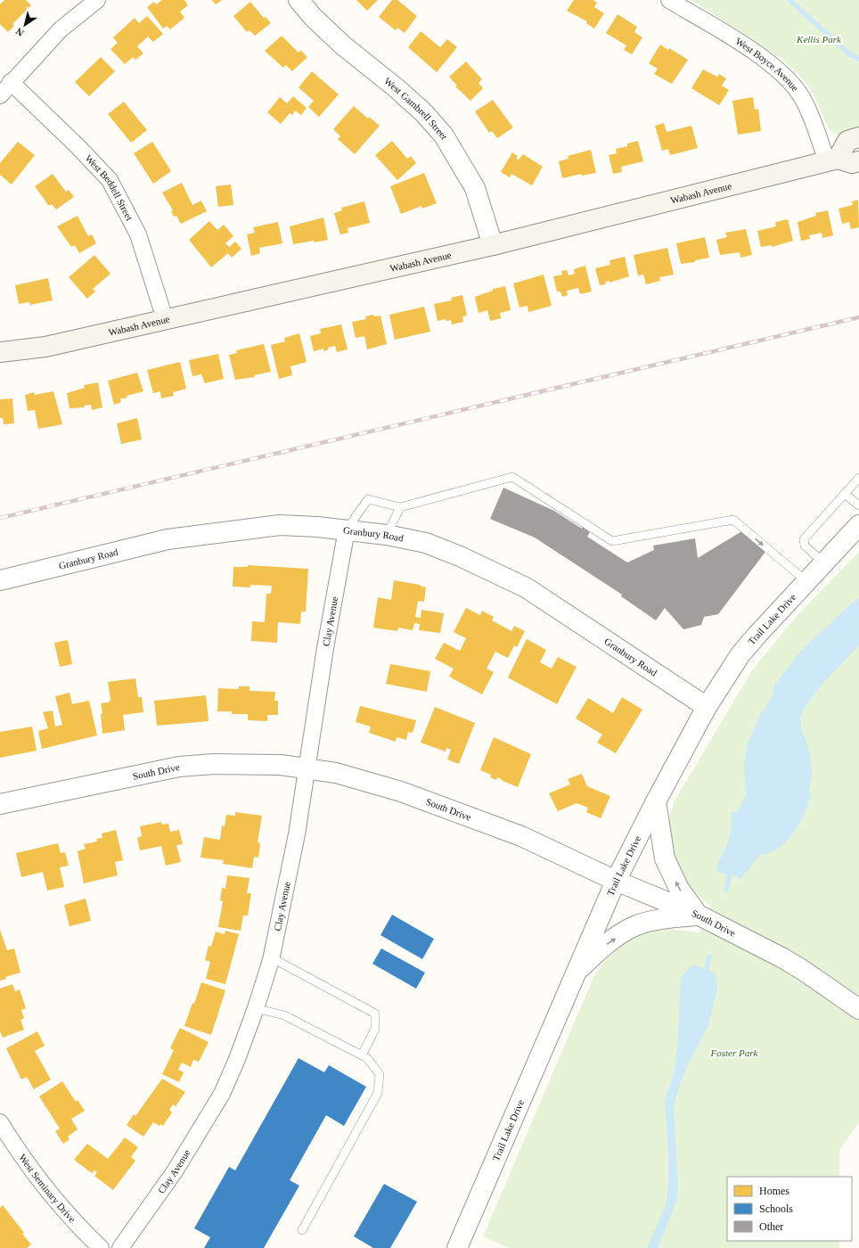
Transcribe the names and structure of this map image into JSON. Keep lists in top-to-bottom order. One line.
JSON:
{"streets":{"main road":["Wabash Avenue"],"street":["West Boyce Avenue","West Gambrell Street","West Beddell Street","Granbury Road","Trail Lake Drive","Clay Avenue","South Drive","West Seminary Drive"]},"crossings":[["West Boyce Avenue","Wabash Avenue"],["West Gambrell Street","Wabash Avenue"],["West Beddell Street","Wabash Avenue"],["Granbury Road","Trail Lake Drive"],["Granbury Road","Clay Avenue"],["Trail Lake Drive","South Drive"],["Clay Avenue","South Drive"]],"parks":["Kellis Park","Foster Park"],"legend":["Homes","Schools","Other"],"north":"bottom left"}
